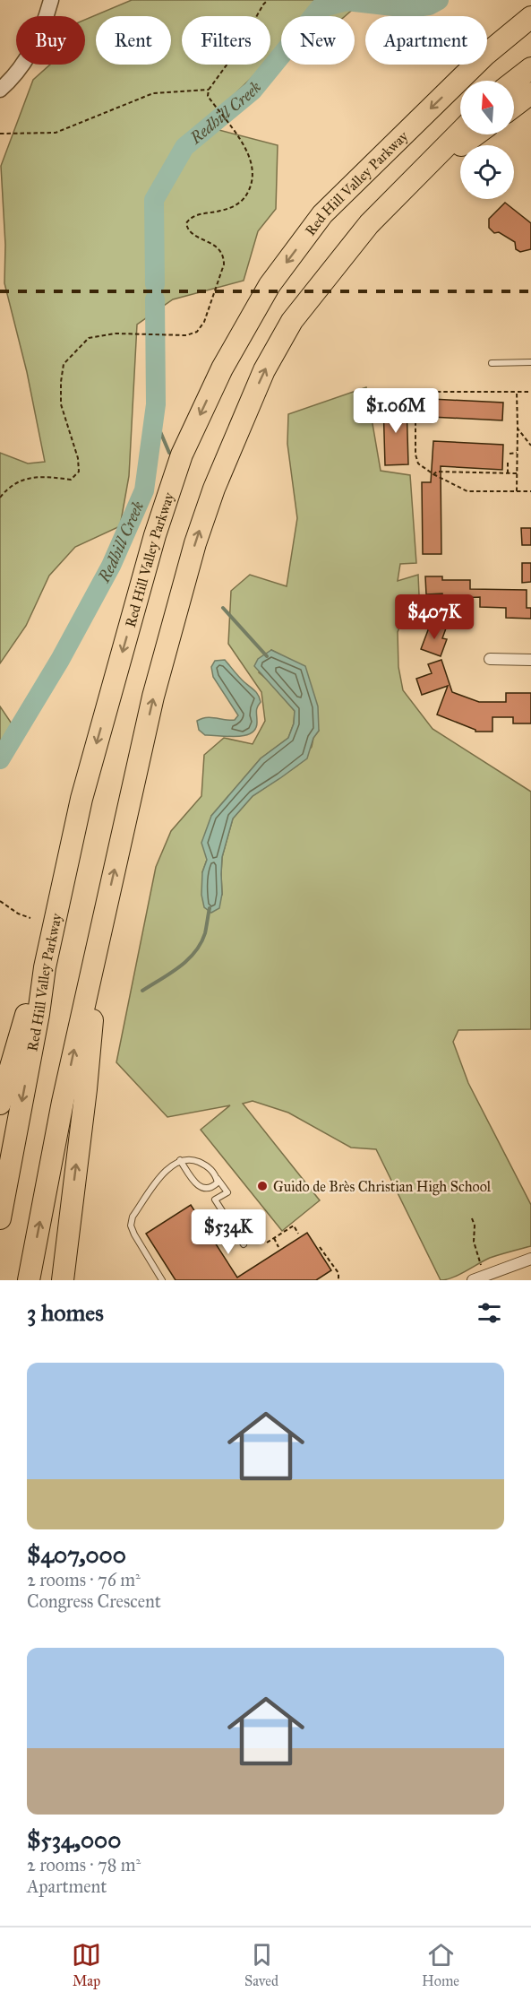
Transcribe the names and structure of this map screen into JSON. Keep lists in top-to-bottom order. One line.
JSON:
{"streets":{"highway":["Red Hill Valley Parkway"]},"water":["Redhill Creek"],"places":["Guido de Brès Christian High School"],"north":"top","page":{"chip":["Buy","Rent","Filters","New","Apartment"],"price":["$1.06M","$407K","$534K"],"heading":"3 homes","list":[{"name":"$407,000","note":"2 rooms · 76 m² · Congress Crescent"},{"name":"$534,000","note":"2 rooms · 78 m² · Apartment"}],"tabs":["Map","Saved","Home"]}}
